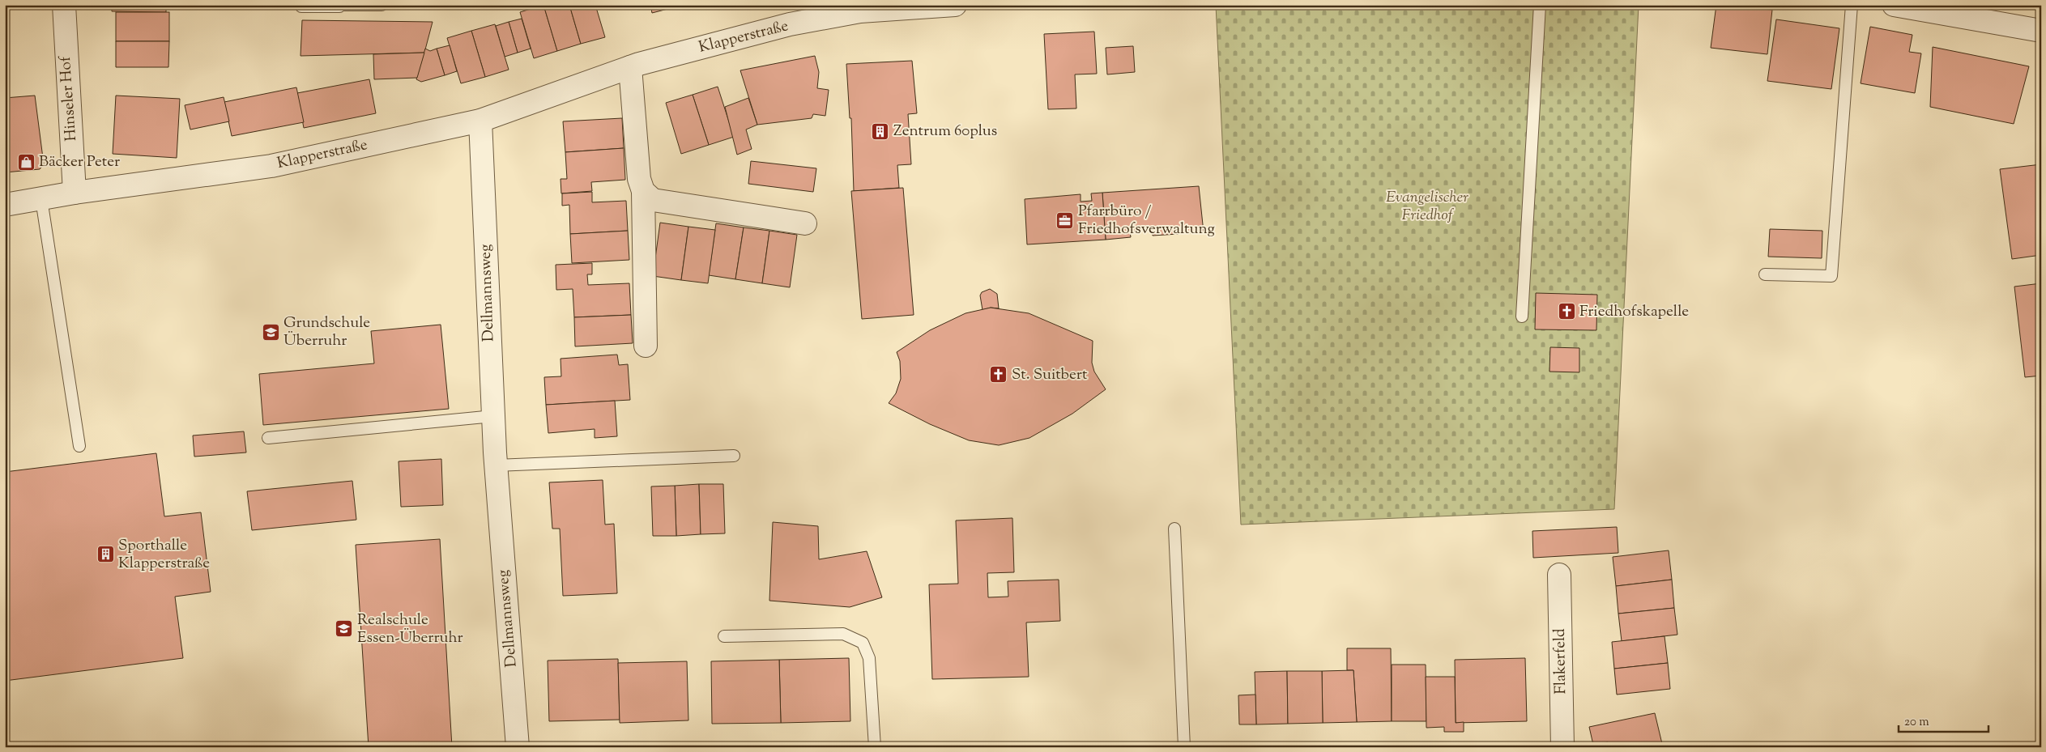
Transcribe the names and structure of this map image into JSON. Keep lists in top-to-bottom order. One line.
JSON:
{"streets":{"street":["Klapperstraße","Hinseler Hof","Dellmannsweg","Flakerfeld"]},"crossings":[["Klapperstraße","Hinseler Hof"],["Klapperstraße","Dellmannsweg"]],"parks":["Evangelischer Friedhof"],"places":{"building":["Zentrum 60plus","Sporthalle Klapperstraße"],"shop":["Bäcker Peter"],"office":["Pfarrbüro / Friedhofsverwaltung"],"church":["Friedhofskapelle","St. Suitbert"],"school or university":["Grundschule Überruhr","Realschule Essen-Überruhr"]},"scale_bar":"20 m"}
